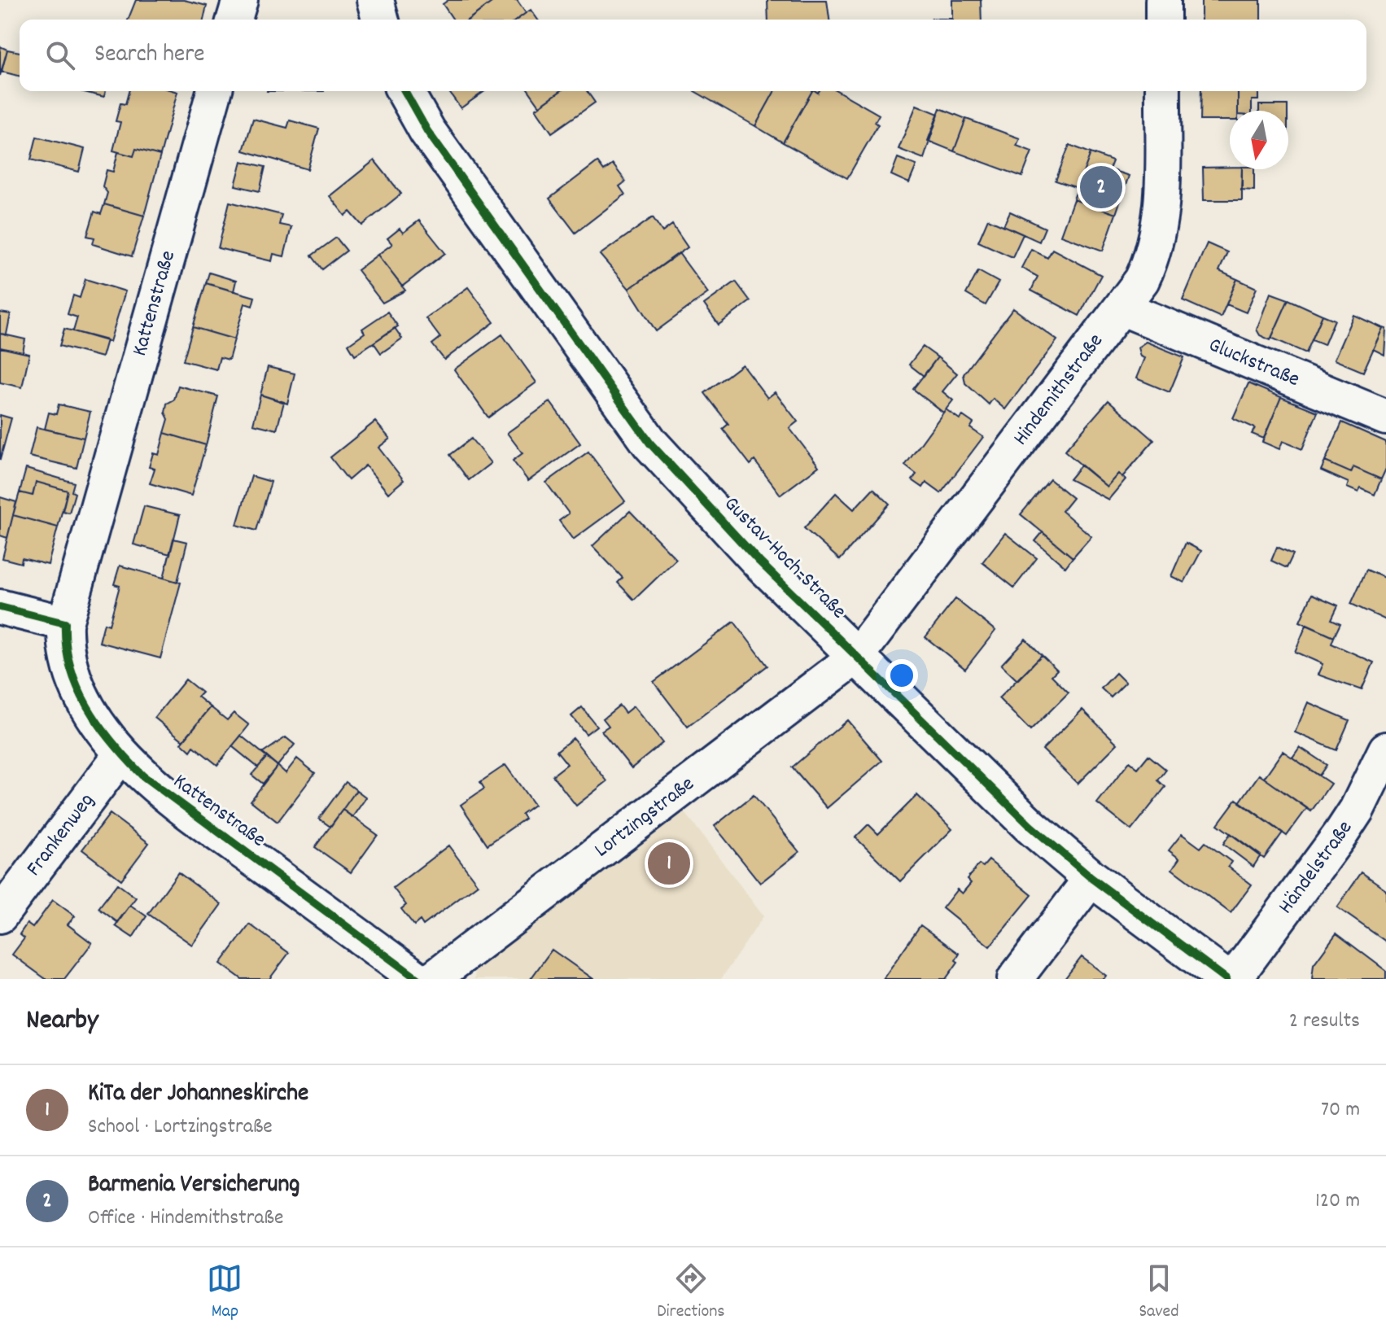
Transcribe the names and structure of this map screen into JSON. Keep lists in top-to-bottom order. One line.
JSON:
{"streets":{"main road":["Gustav-Hoch-Straße"],"street":["Kattenstraße","Gluckstraße","Hindemithstraße","Lortzingstraße","Frankenweg","Händelstraße"]},"crossings":[["Kattenstraße","Frankenweg"],["Gluckstraße","Hindemithstraße"],["Hindemithstraße","Gustav-Hoch-Straße"],["Hindemithstraße","Lortzingstraße"],["Gustav-Hoch-Straße","Lortzingstraße"]],"north":"bottom","page":{"search":"Search here","pins":["2","1"],"heading":["Nearby","2 results"],"list":[{"mark":"1","name":"KiTa der Johanneskirche","note":"School · Lortzingstraße","value":"70 m"},{"mark":"2","name":"Barmenia Versicherung","note":"Office · Hindemithstraße","value":"120 m"}],"nav":["Map","Directions","Saved"]}}
